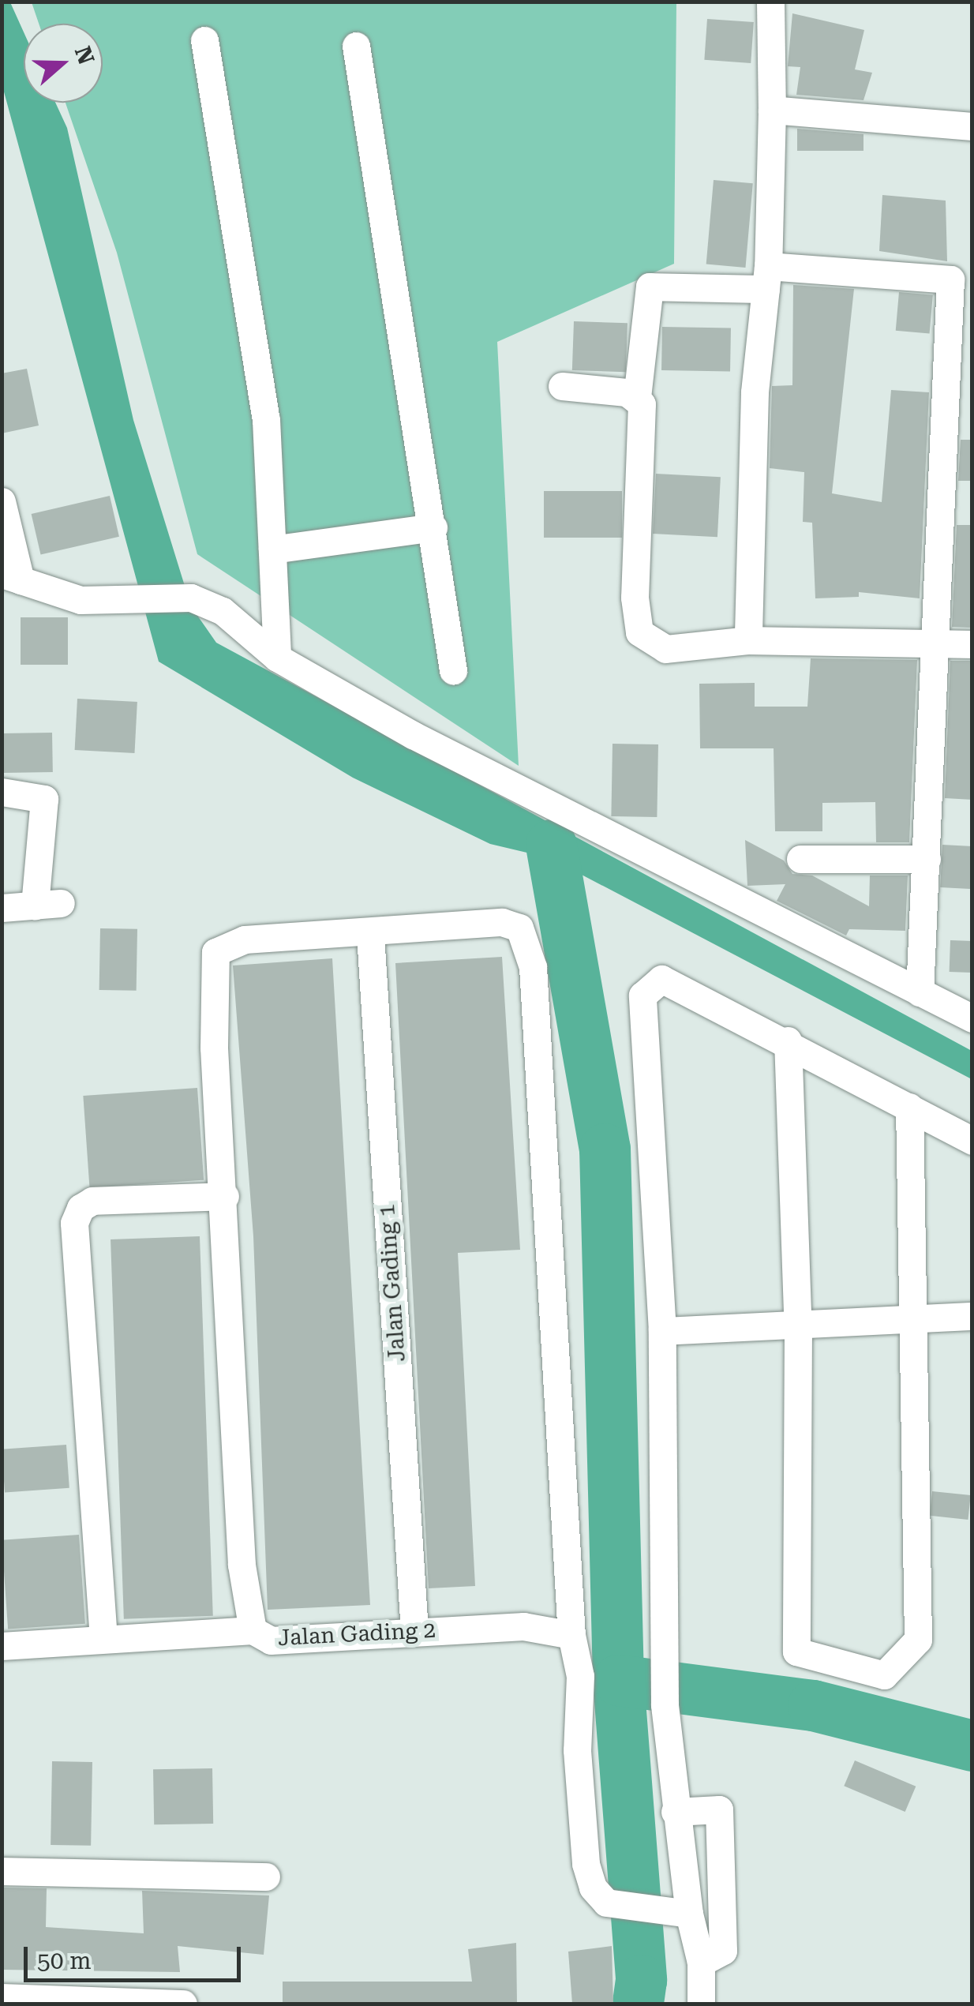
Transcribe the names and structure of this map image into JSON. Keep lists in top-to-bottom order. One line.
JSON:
{"streets":{"street":["Jalan Gading 1","Jalan Gading 2"]},"crossings":[["Jalan Gading 1","Jalan Gading 2"]],"scale_bar":"50 m","north":"right"}
